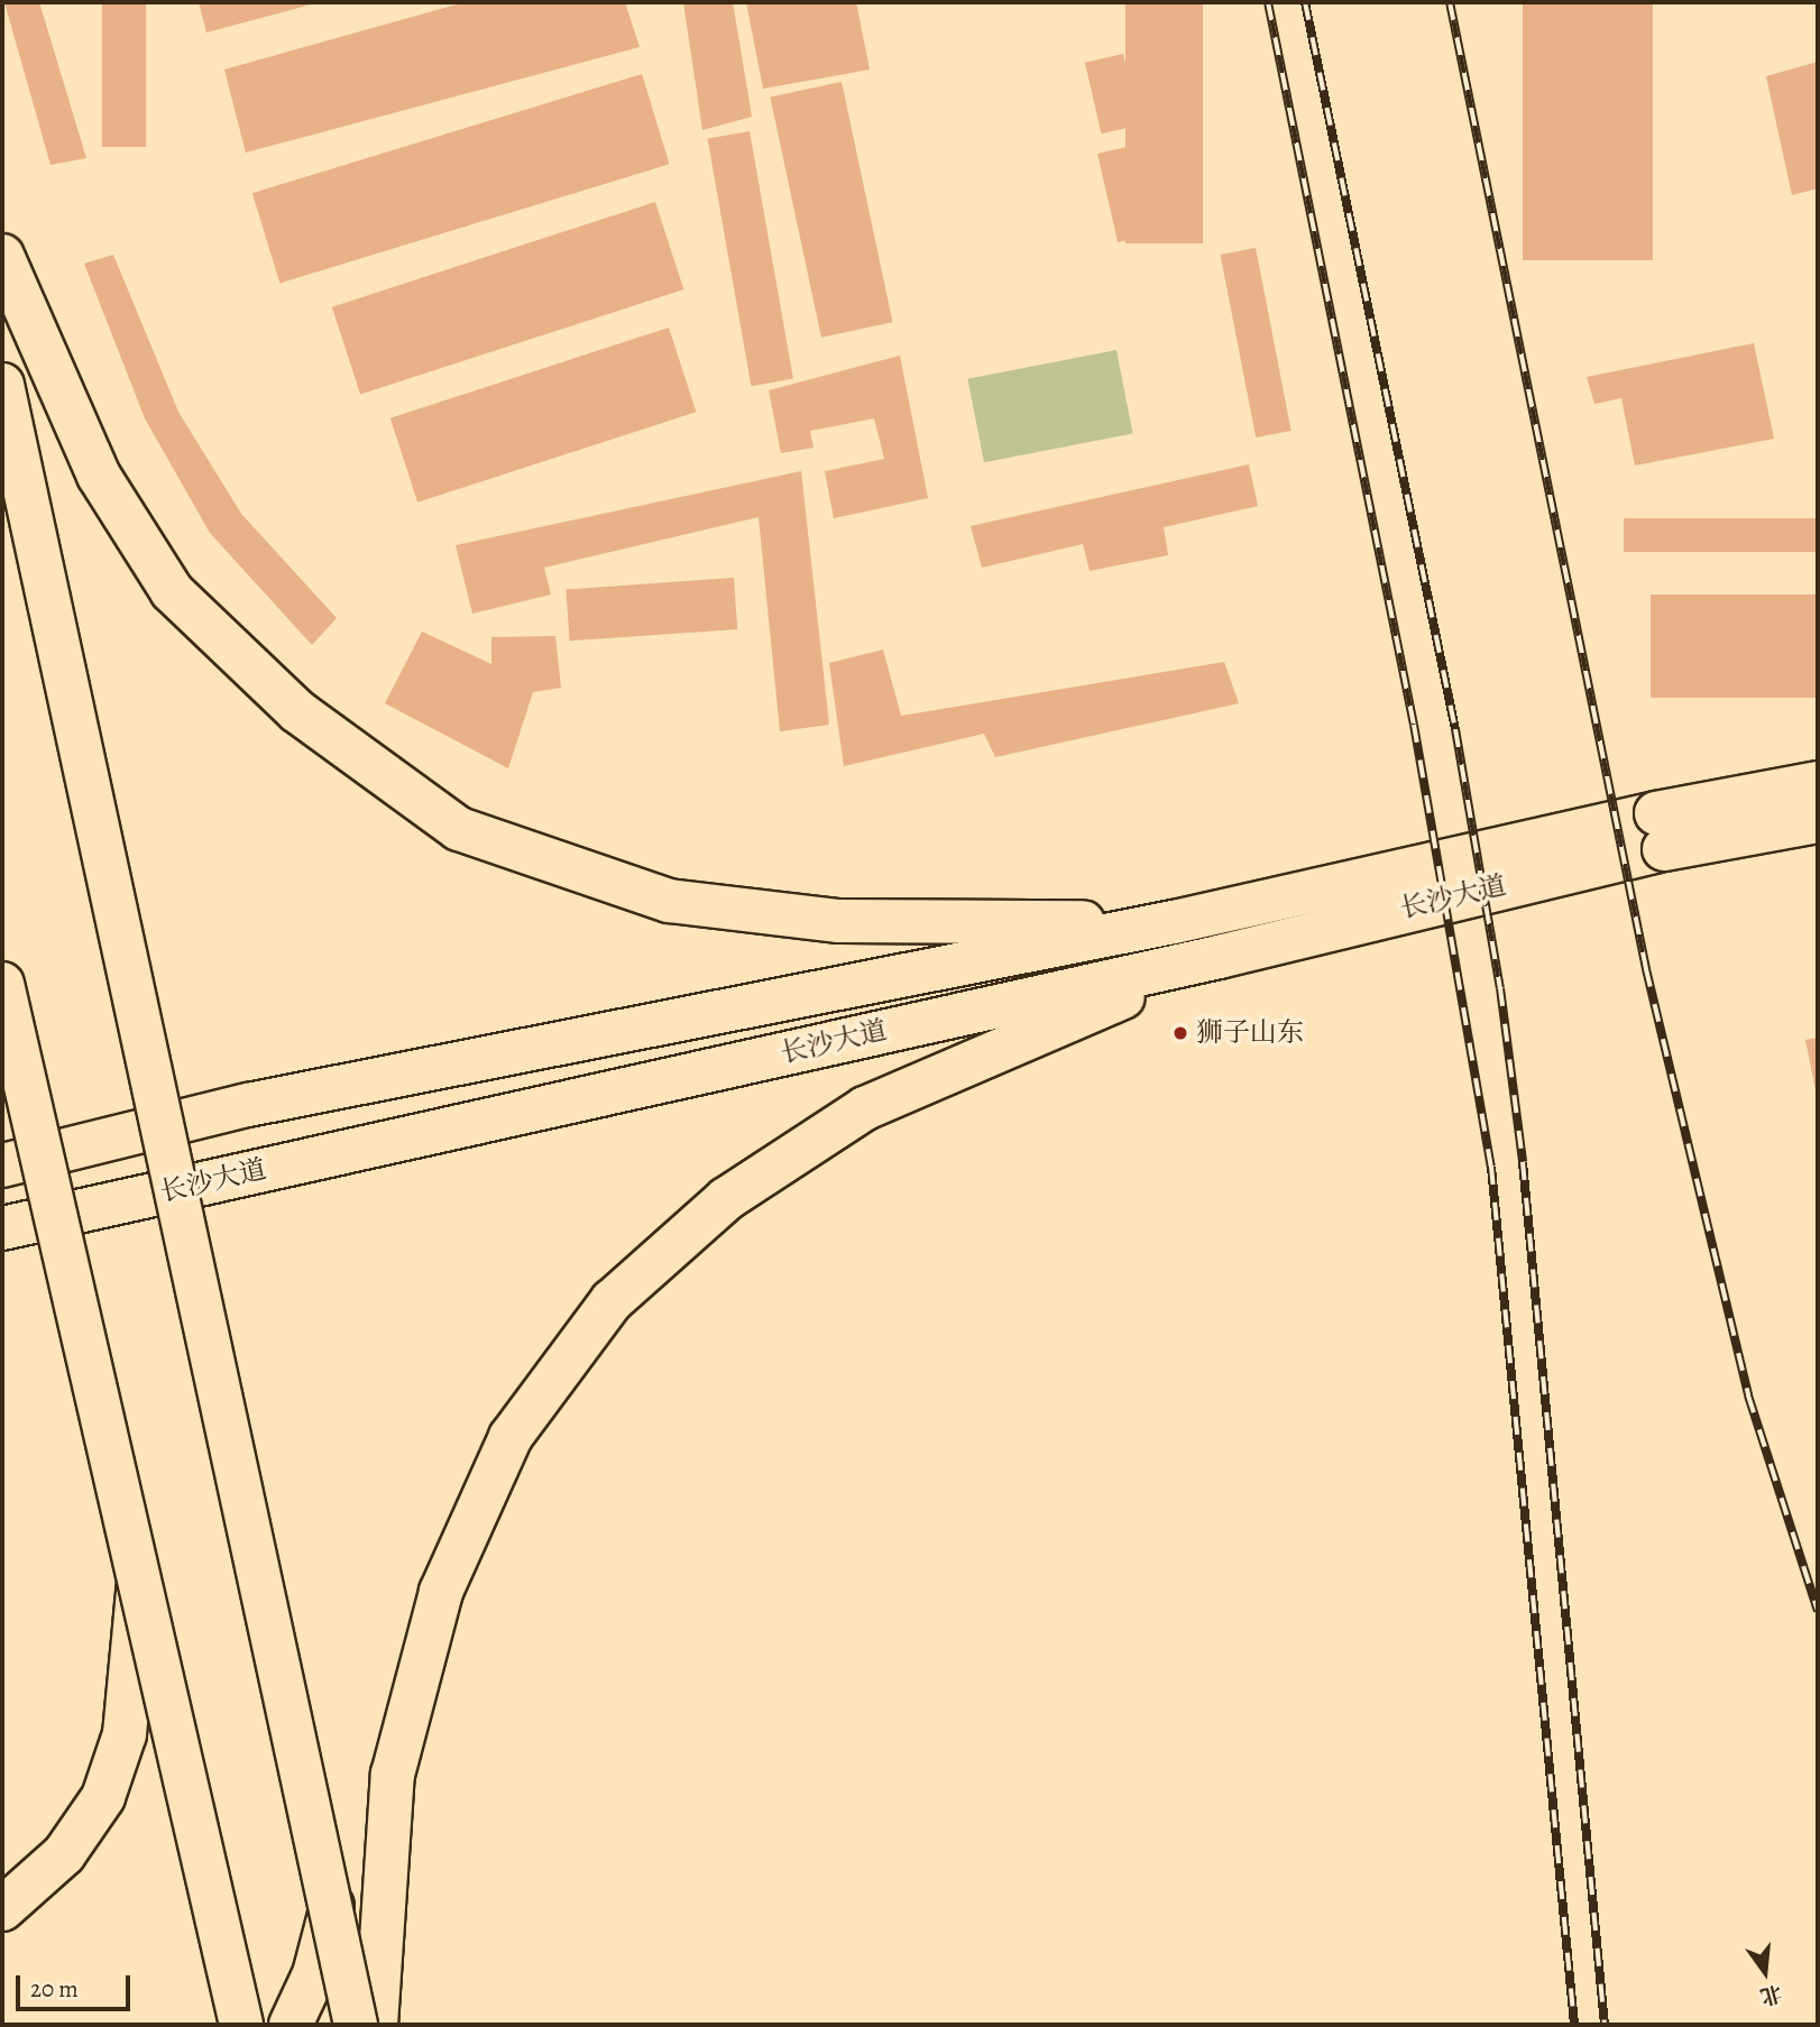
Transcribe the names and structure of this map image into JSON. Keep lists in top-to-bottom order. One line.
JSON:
{"streets":{"main road":["长沙大道"]},"places":["狮子山东"],"scale_bar":"20 m","north":"bottom"}
